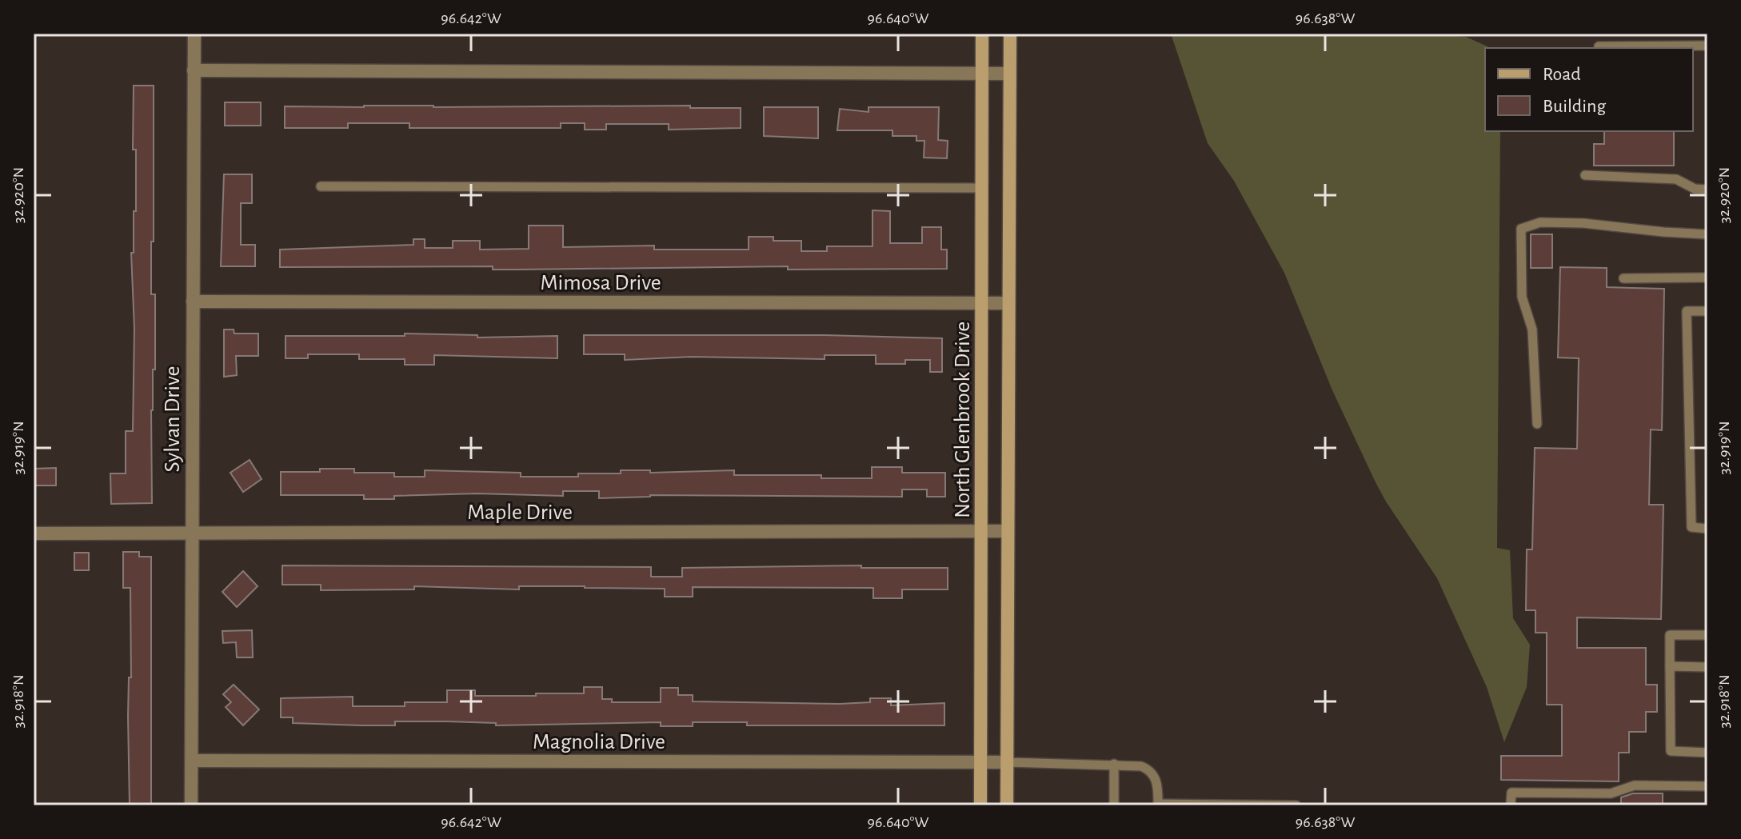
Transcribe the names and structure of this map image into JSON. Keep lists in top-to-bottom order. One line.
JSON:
{"streets":{"main road":["North Glenbrook Drive"],"street":["Mimosa Drive","Sylvan Drive","Maple Drive","Magnolia Drive"]},"crossings":[["Mimosa Drive","Sylvan Drive"],["Mimosa Drive","North Glenbrook Drive"],["Sylvan Drive","Maple Drive"],["Sylvan Drive","Magnolia Drive"],["North Glenbrook Drive","Maple Drive"],["North Glenbrook Drive","Magnolia Drive"]],"legend":["Road","Building"],"coordinates":["96.642°W","96.640°W","96.638°W","32.920°N","32.919°N","32.918°N"]}
